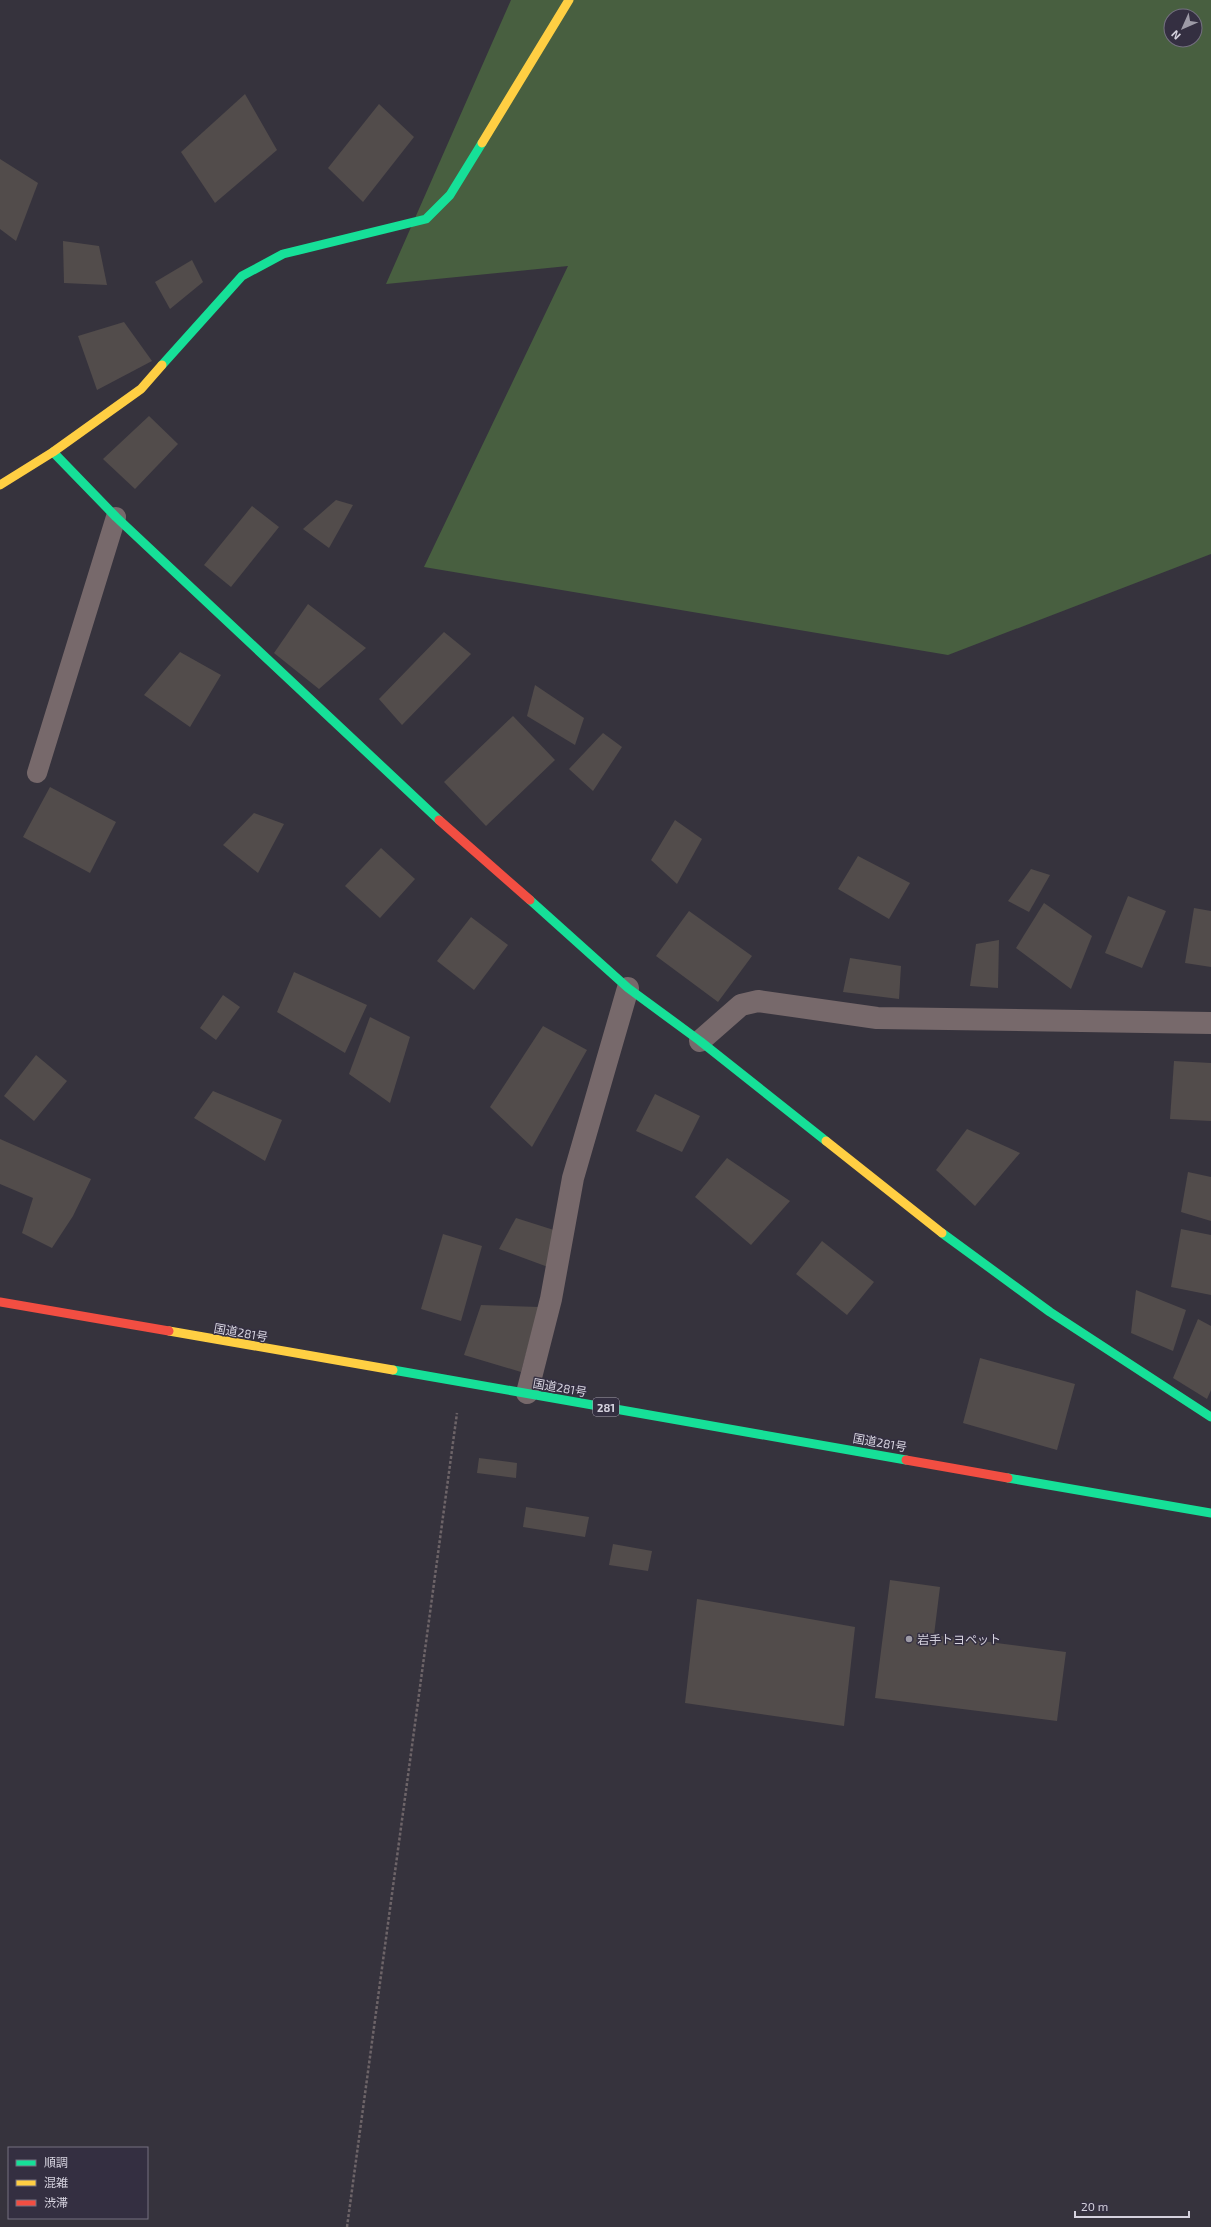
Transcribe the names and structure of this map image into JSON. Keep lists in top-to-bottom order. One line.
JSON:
{"streets":{"main road":["国道281号","281"]},"places":["岩手トヨペット"],"legend":["順調","混雑","渋滞"],"scale_bar":"20 m","north":"bottom left"}
